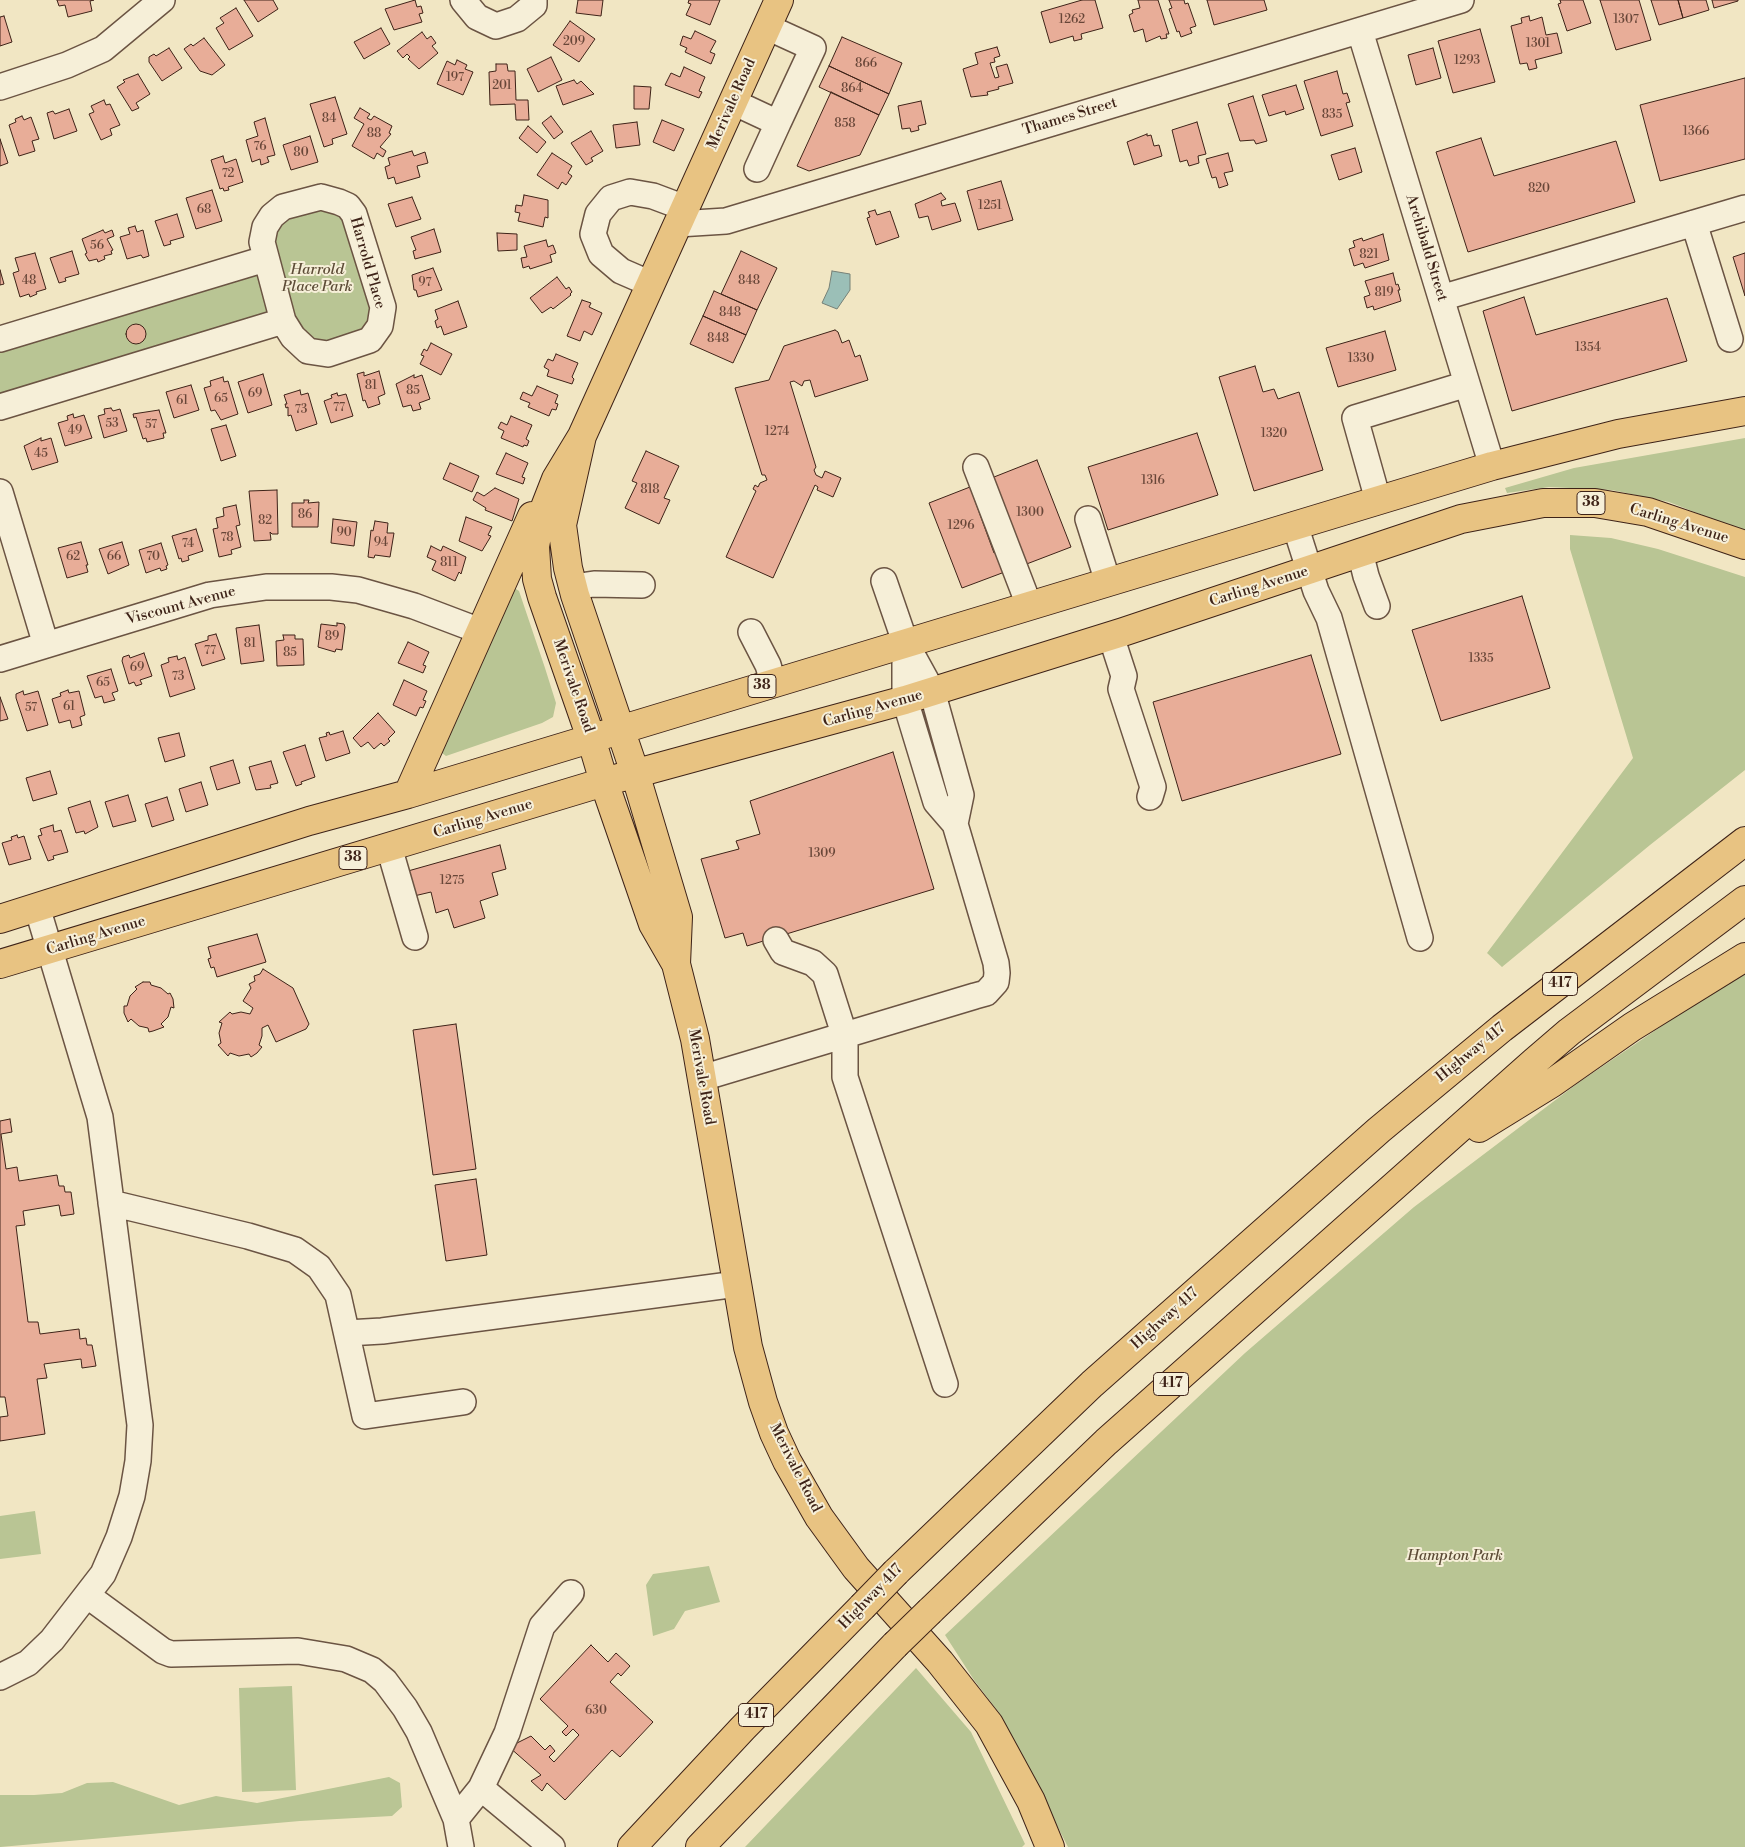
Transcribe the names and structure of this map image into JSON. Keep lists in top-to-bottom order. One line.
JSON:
{"streets":{"main road":["Merivale Road","38","Carling Avenue","417","Highway 417"],"street":["Thames Street","Archibald Street","Harrold Place","Viscount Avenue"]},"crossings":[["Merivale Road","Thames Street"],["Merivale Road","38"],["Merivale Road","Carling Avenue"],["Thames Street","Archibald Street"],["Archibald Street","38"]],"parks":["Harrold Place Park","Hampton Park"],"house_numbers":["1262","1307","209","1301","1293","866","197","201","864","835","84","858","1366","88","76","80","72","820","1251","68","56","821","48","848","97","819","848","848","1354","1330","81","85","69","65","61","77","73","53","57","49","1274","1320","45","1316","818","1300","86","82","1296","90","78","94","74","62","66","70","811","89","81","77","85","1335","69","73","65","61","57","1309","1275","630"]}
